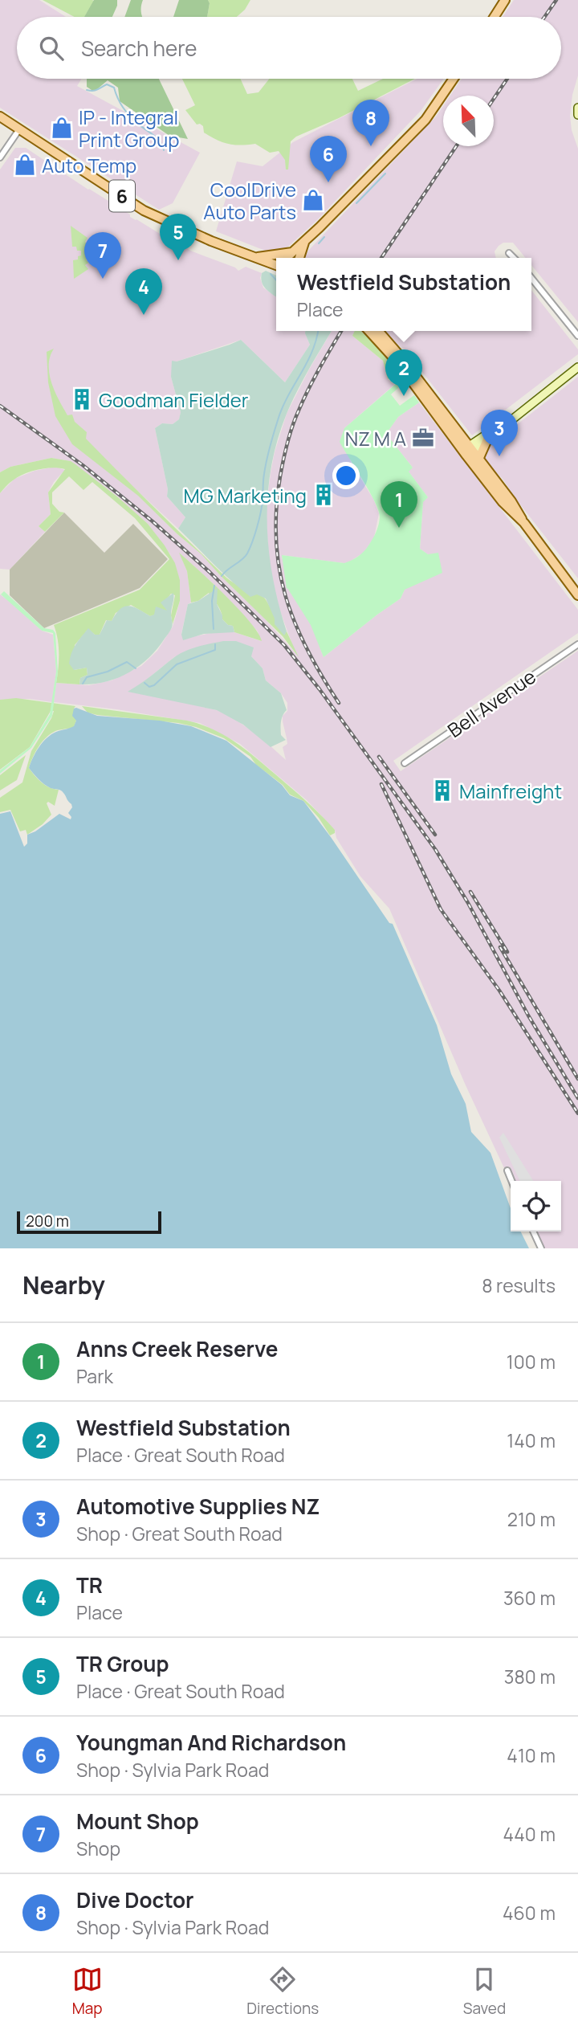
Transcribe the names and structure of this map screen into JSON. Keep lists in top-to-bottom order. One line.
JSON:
{"streets":{"main road":["6"],"street":["Bell Avenue"]},"places":{"shop":["IP - Integral Print Group","Auto Temp","CoolDrive Auto Parts"],"building":["Goodman Fielder","MG Marketing","Mainfreight"],"office":["NZ M A"]},"scale_bar":"200 m","north":"top left","page":{"search":"Search here","pins":["8","6","5","7","4","2","3","1"],"popup":["Westfield Substation","Place"],"scale":"200 m","heading":["Nearby","8 results"],"list":[{"mark":"1","name":"Anns Creek Reserve","note":"Park","value":"100 m"},{"mark":"2","name":"Westfield Substation","note":"Place · Great South Road","value":"140 m"},{"mark":"3","name":"Automotive Supplies NZ","note":"Shop · Great South Road","value":"210 m"},{"mark":"4","name":"TR","note":"Place","value":"360 m"},{"mark":"5","name":"TR Group","note":"Place · Great South Road","value":"380 m"},{"mark":"6","name":"Youngman And Richardson","note":"Shop · Sylvia Park Road","value":"410 m"},{"mark":"7","name":"Mount Shop","note":"Shop","value":"440 m"},{"mark":"8","name":"Dive Doctor","note":"Shop · Sylvia Park Road","value":"460 m"}],"nav":["Map","Directions","Saved"]}}
